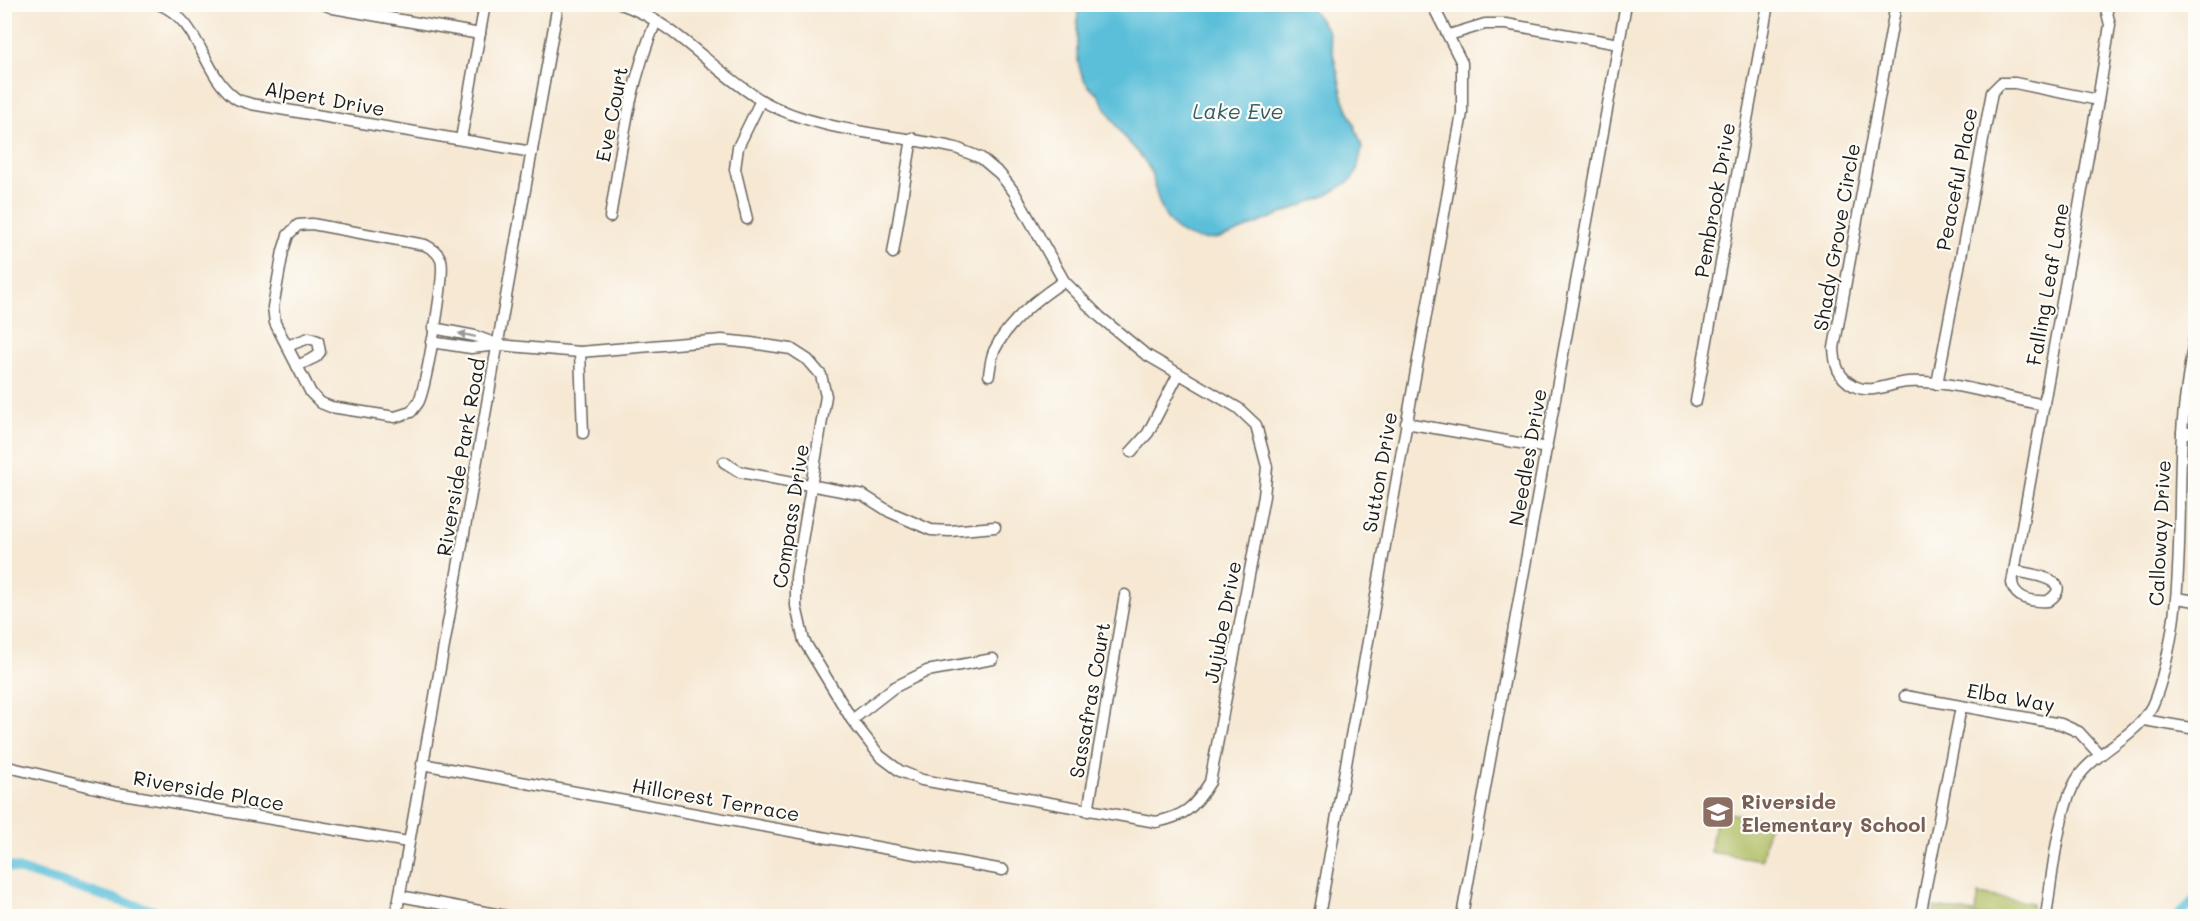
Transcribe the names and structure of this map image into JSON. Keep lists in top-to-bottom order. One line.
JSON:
{"streets":{"street":["Alpert Drive","Eve Court","Peaceful Place","Pembrook Drive","Shady Grove Circle","Falling Leaf Lane","Riverside Park Road","Needles Drive","Sutton Drive","Compass Drive","Calloway Drive","Jujube Drive","Elba Way","Sassafras Court","Riverside Place","Hillcrest Terrace"]},"crossings":[["Alpert Drive","Riverside Park Road"],["Eve Court","Jujube Drive"],["Peaceful Place","Shady Grove Circle"],["Peaceful Place","Falling Leaf Lane"],["Shady Grove Circle","Falling Leaf Lane"],["Riverside Park Road","Compass Drive"],["Riverside Park Road","Riverside Place"],["Riverside Park Road","Hillcrest Terrace"],["Compass Drive","Jujube Drive"],["Compass Drive","Sassafras Court"],["Calloway Drive","Elba Way"],["Jujube Drive","Sassafras Court"]],"water":["Lake Eve"],"places":{"school or university":["Riverside Elementary School"]}}
